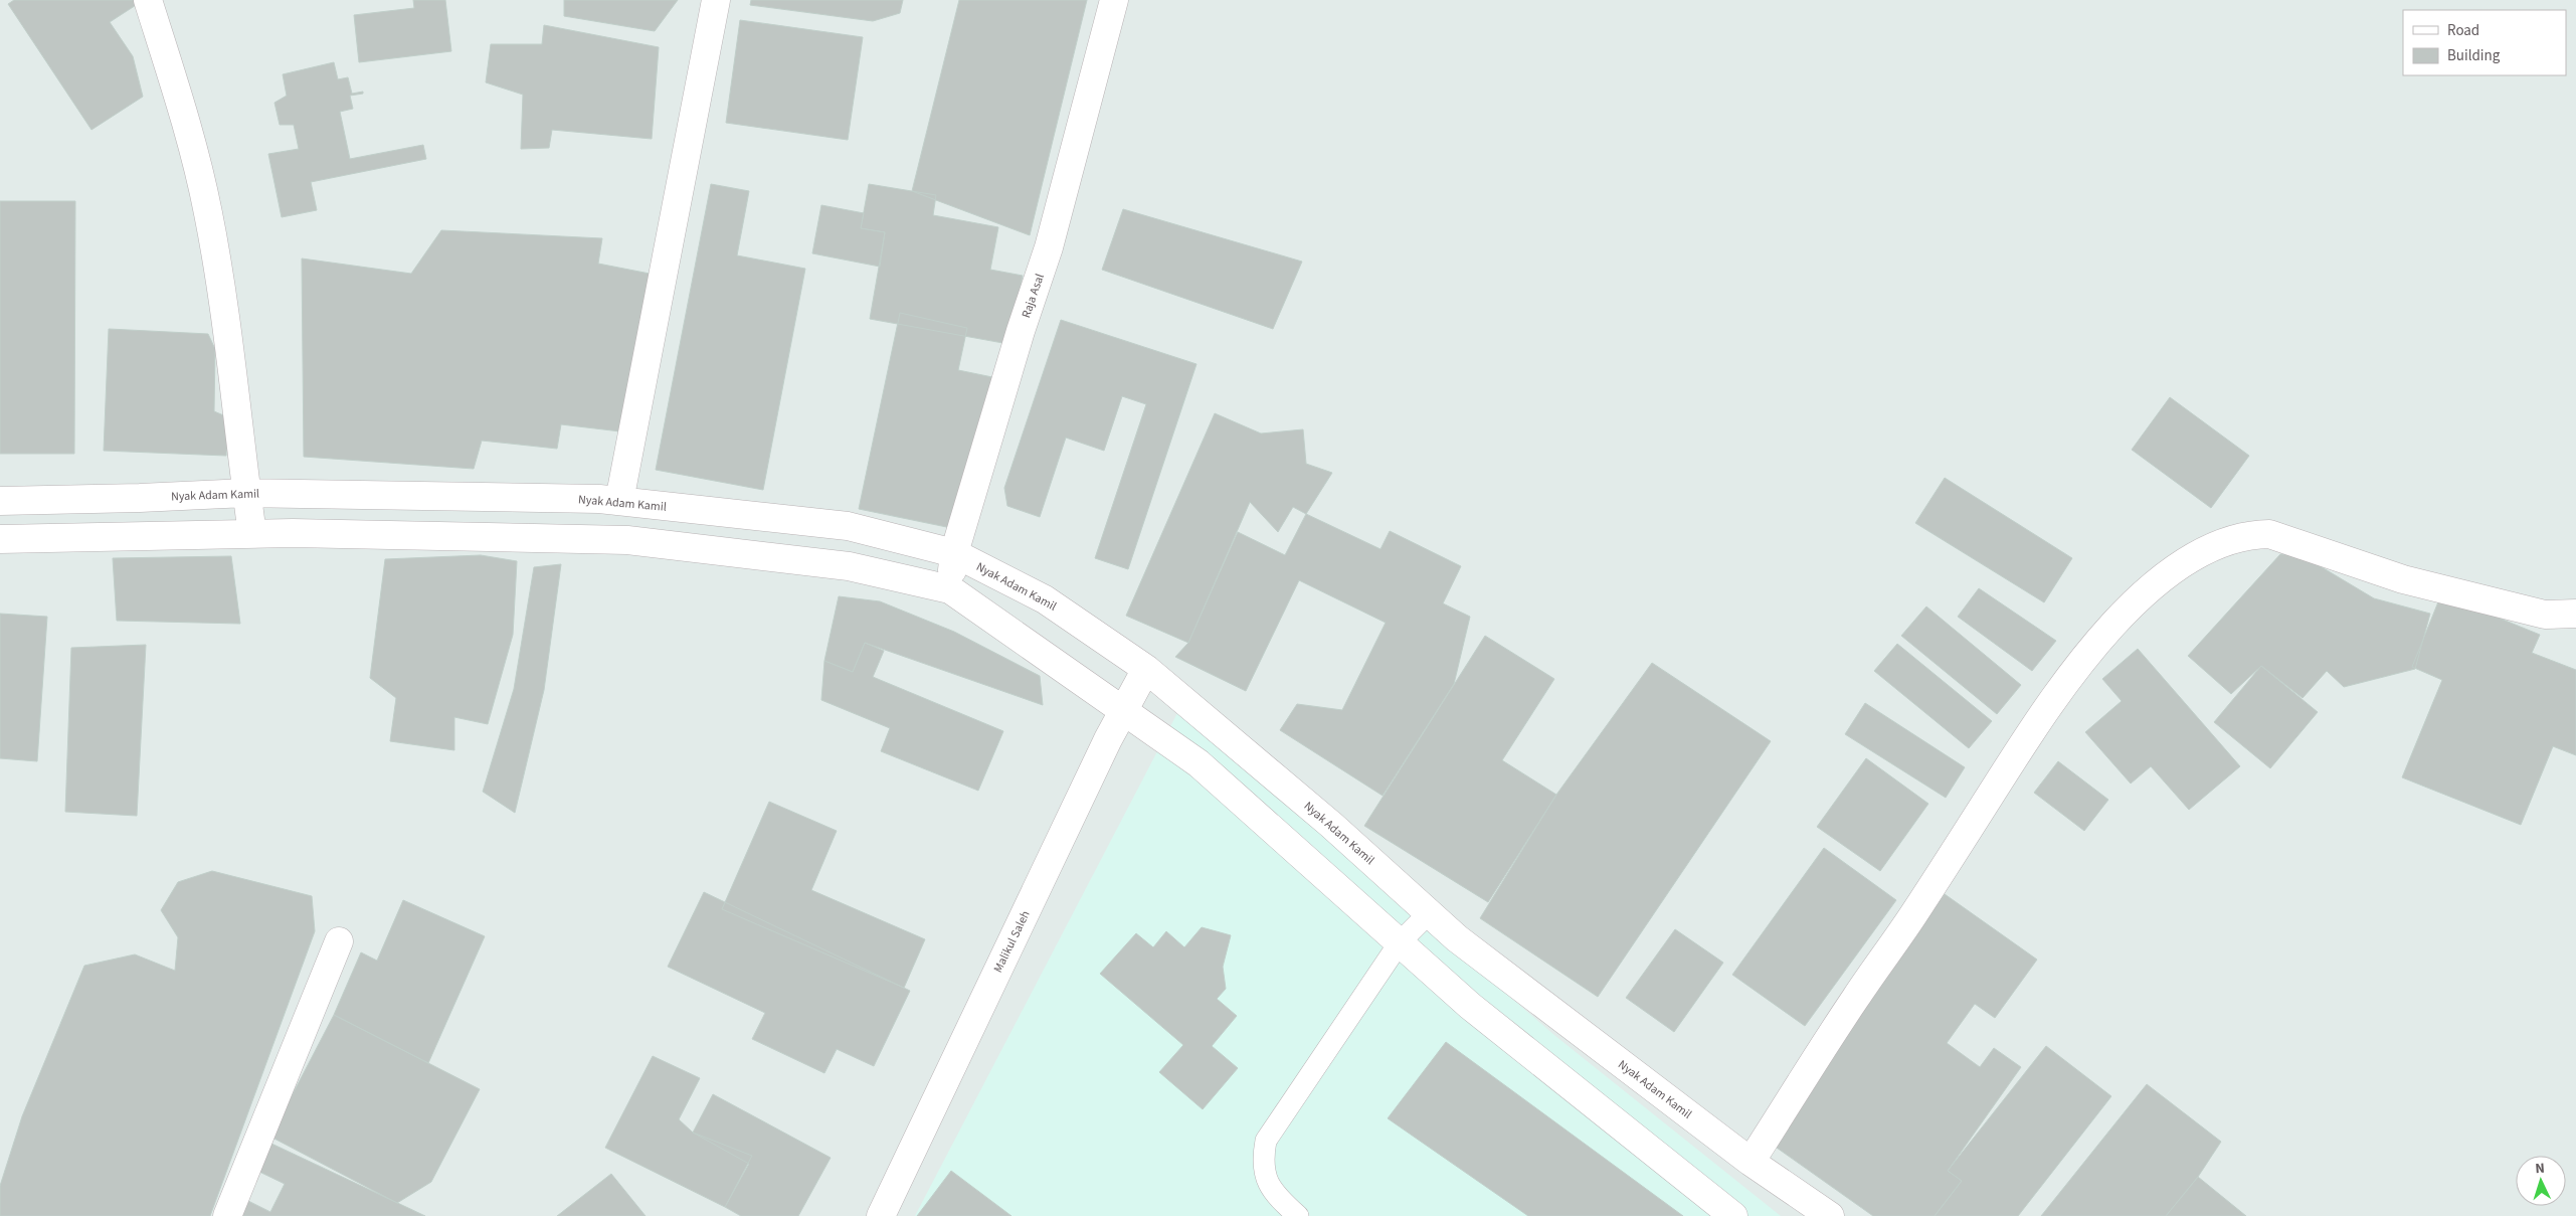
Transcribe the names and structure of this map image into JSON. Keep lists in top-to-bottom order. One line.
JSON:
{"streets":{"street":["Raja Asal","Nyak Adam Kamil","Malikul Saleh"]},"crossings":[["Raja Asal","Nyak Adam Kamil"],["Nyak Adam Kamil","Malikul Saleh"]],"legend":["Road","Building"],"north":"top"}
